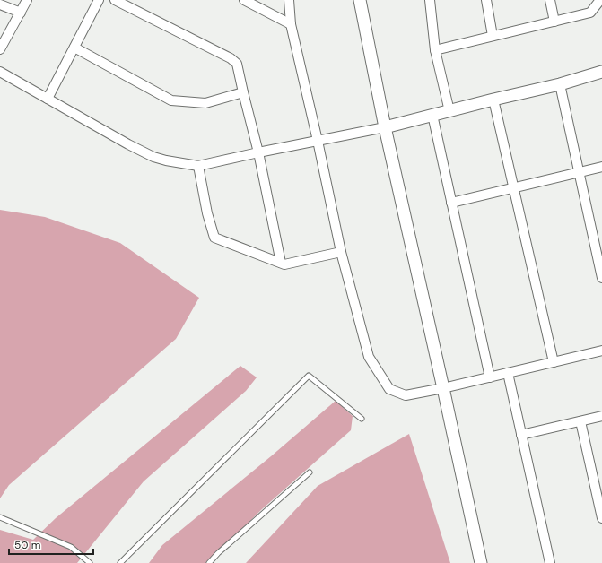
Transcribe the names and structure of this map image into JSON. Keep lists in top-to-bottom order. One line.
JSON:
{"scale_bar":"50 m"}
